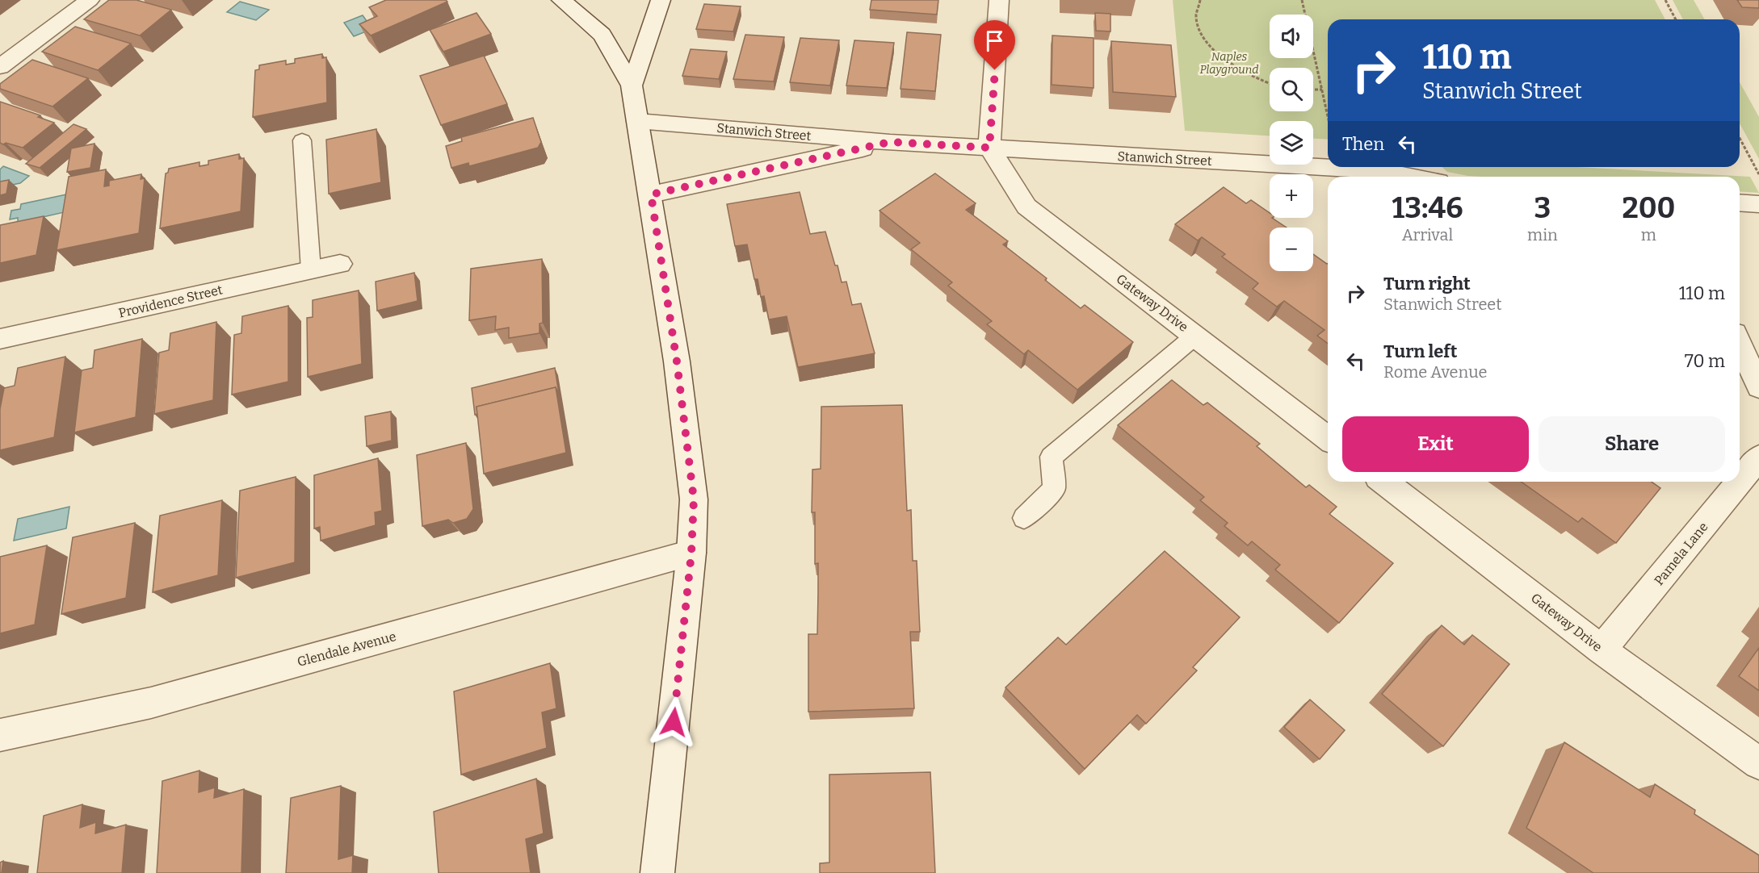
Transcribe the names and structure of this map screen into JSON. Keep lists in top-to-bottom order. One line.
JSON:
{"streets":{"street":["Stanwich Street","Providence Street","Gateway Drive","Pamela Lane","Glendale Avenue"]},"crossings":[["Stanwich Street","Gateway Drive"],["Gateway Drive","Pamela Lane"]],"parks":["Naples Playground"],"page":{"map_buttons":["+","−"],"turn":["110 m","Stanwich Street"],"then":"Then","eta":["13:46","Arrival","3","min","200","m"],"list":[{"name":"Turn right","note":"Stanwich Street","value":"110 m"},{"name":"Turn left","note":"Rome Avenue","value":"70 m"}],"buttons":["Exit","Share"]}}
